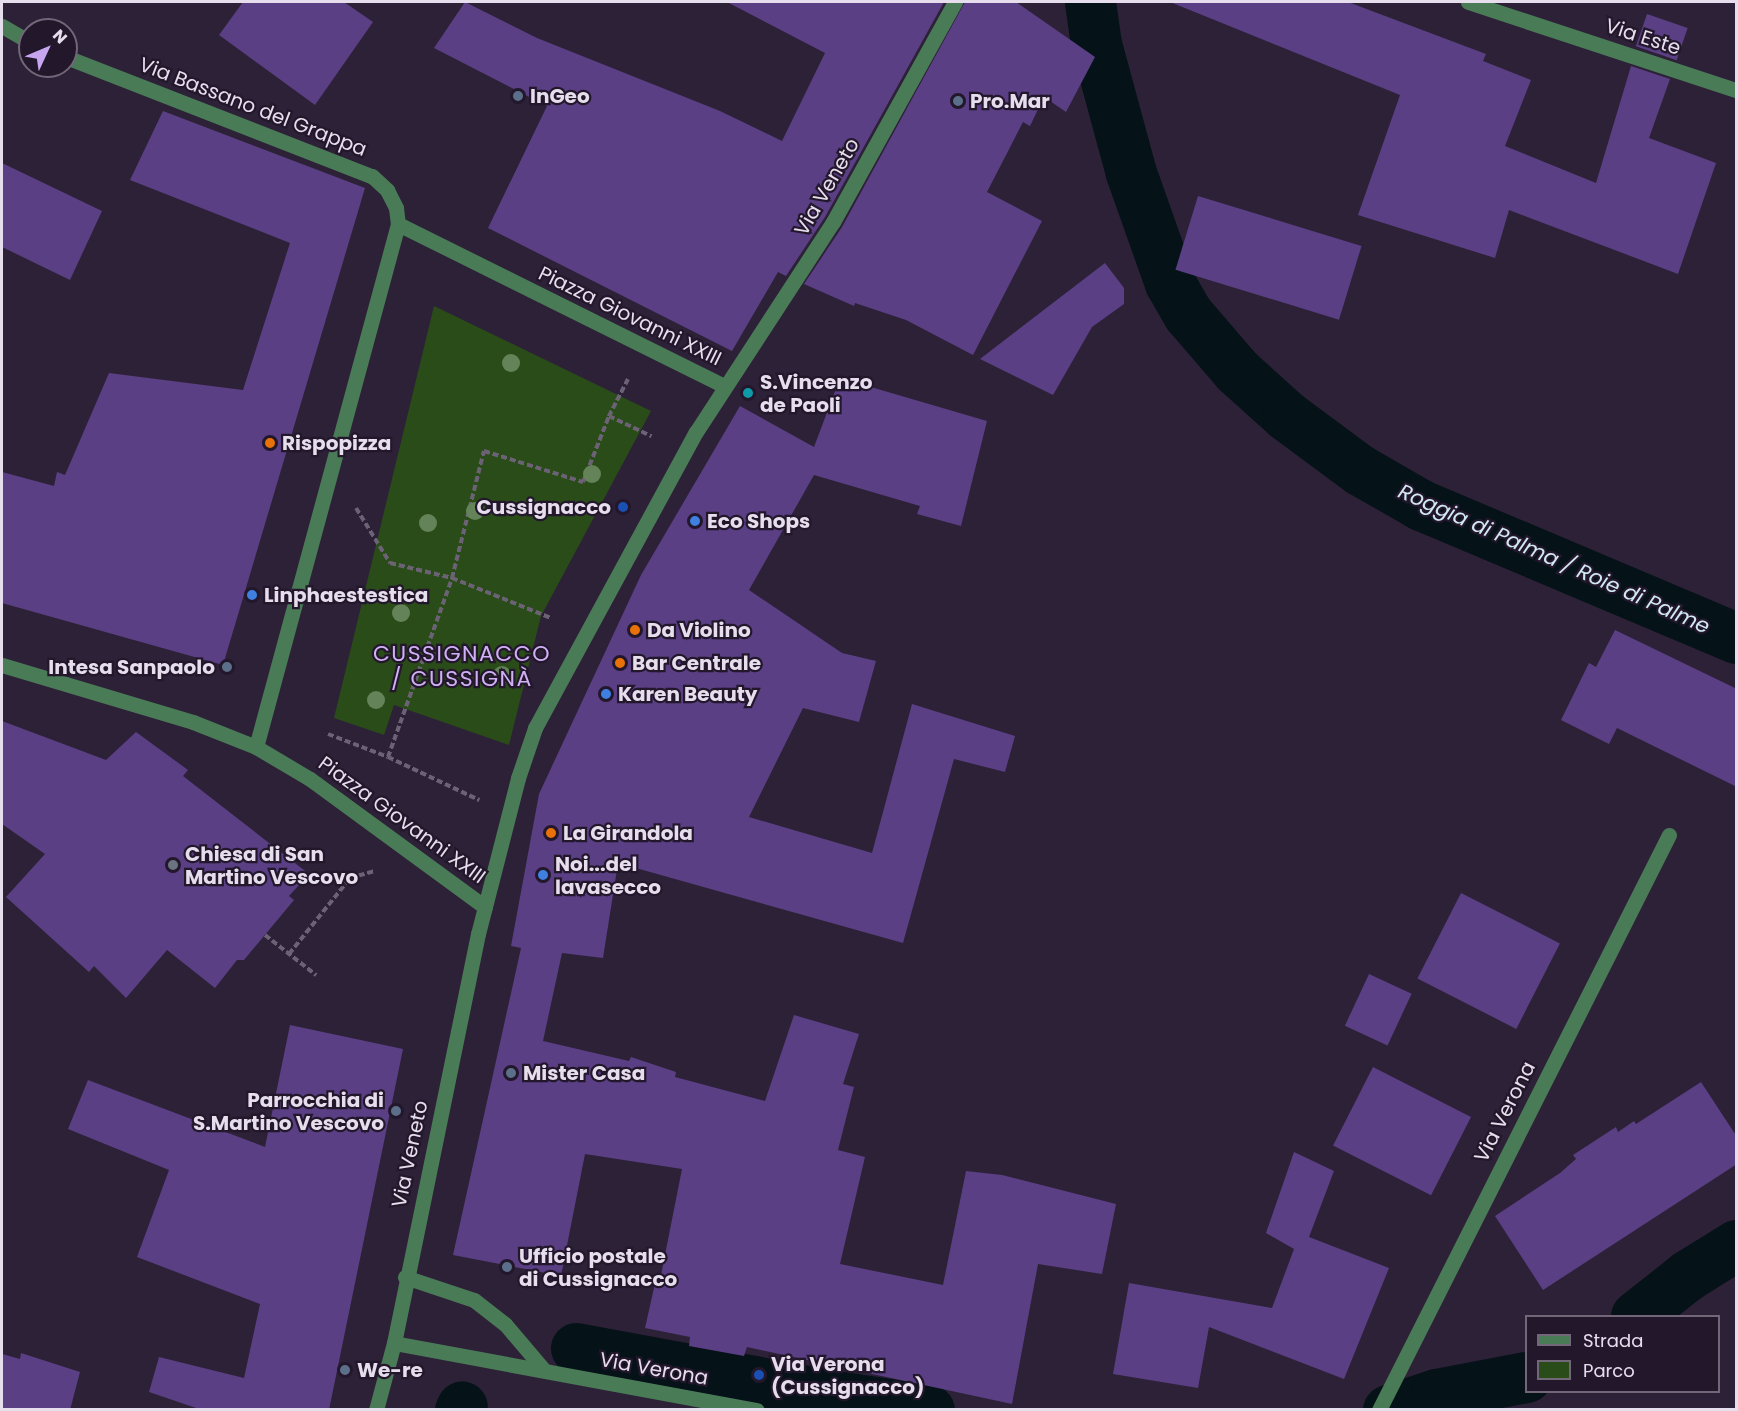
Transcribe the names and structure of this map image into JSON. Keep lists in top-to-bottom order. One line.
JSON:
{"streets":{"street":["Via Este","Via Bassano del Grappa","Via Veneto","Piazza Giovanni XXIII","Via Verona"]},"crossings":[["Via Bassano del Grappa","Piazza Giovanni XXIII"],["Via Veneto","Piazza Giovanni XXIII"],["Via Veneto","Via Verona"]],"districts":["CUSSIGNACCO / CUSSIGNÀ"],"water":["Roggia di Palma / Roie di Palme"],"places":["InGeo","Pro.Mar","S.Vincenzo de Paoli","Rispopizza","Cussignacco","Eco Shops","Linphaestestica","Da Violino","Bar Centrale","Intesa Sanpaolo","Karen Beauty","La Girandola","Chiesa di San Martino Vescovo","Noi...del lavasecco","Mister Casa","Parrocchia di S.Martino Vescovo","Ufficio postale di Cussignacco","We-re","Via Verona (Cussignacco)"],"legend":["Strada","Parco"],"north":"top right"}
